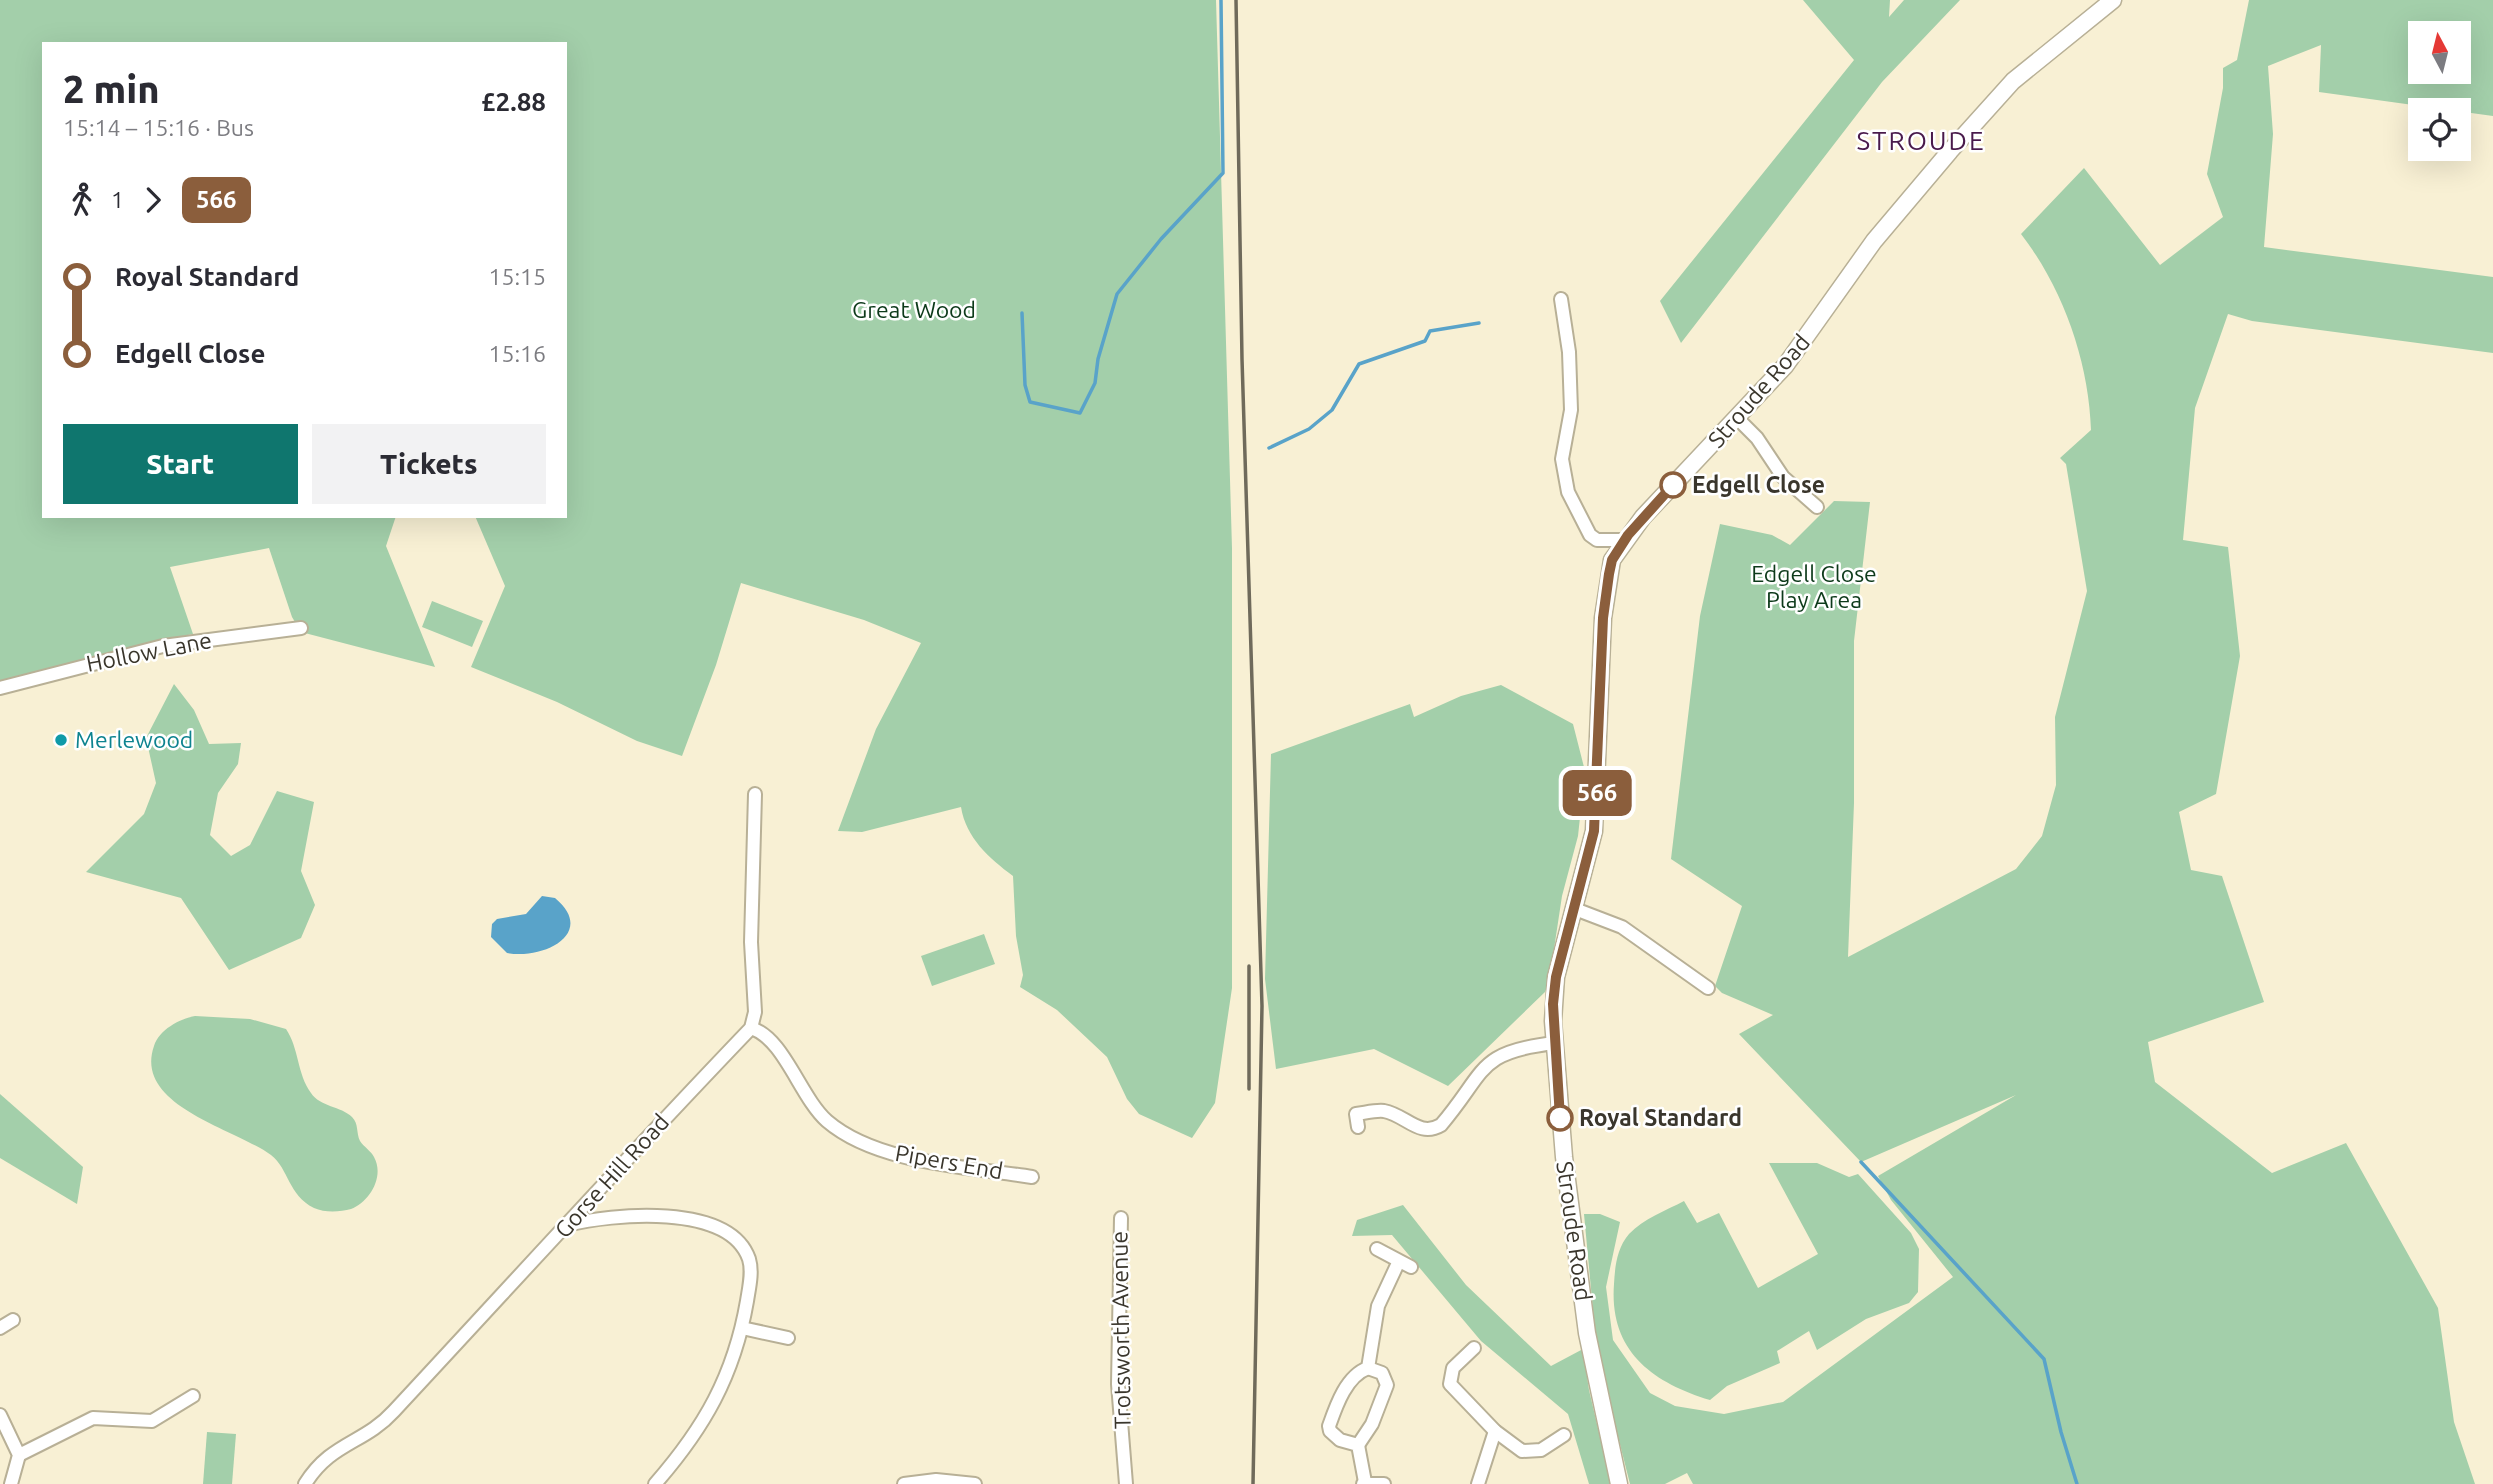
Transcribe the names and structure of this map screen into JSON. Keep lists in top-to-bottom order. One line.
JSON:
{"streets":{"street":["Stroude Road","Hollow Lane","Pipers End","Gorse Hill Road","Trotsworth Avenue"]},"crossings":[["Pipers End","Gorse Hill Road"]],"districts":["STROUDE"],"parks":["Great Wood","Edgell Close Play Area"],"places":["Edgell Close","Merlewood","Royal Standard"],"lines":["bus line 566"],"north":"top","page":{"on_map":"566","heading":["2 min","15:14 – 15:16 · Bus","£2.88"],"legs":["1","566"],"list":[{"name":"Royal Standard","value":"15:15"},{"name":"Edgell Close","value":"15:16"}],"buttons":["Start","Tickets"]}}
